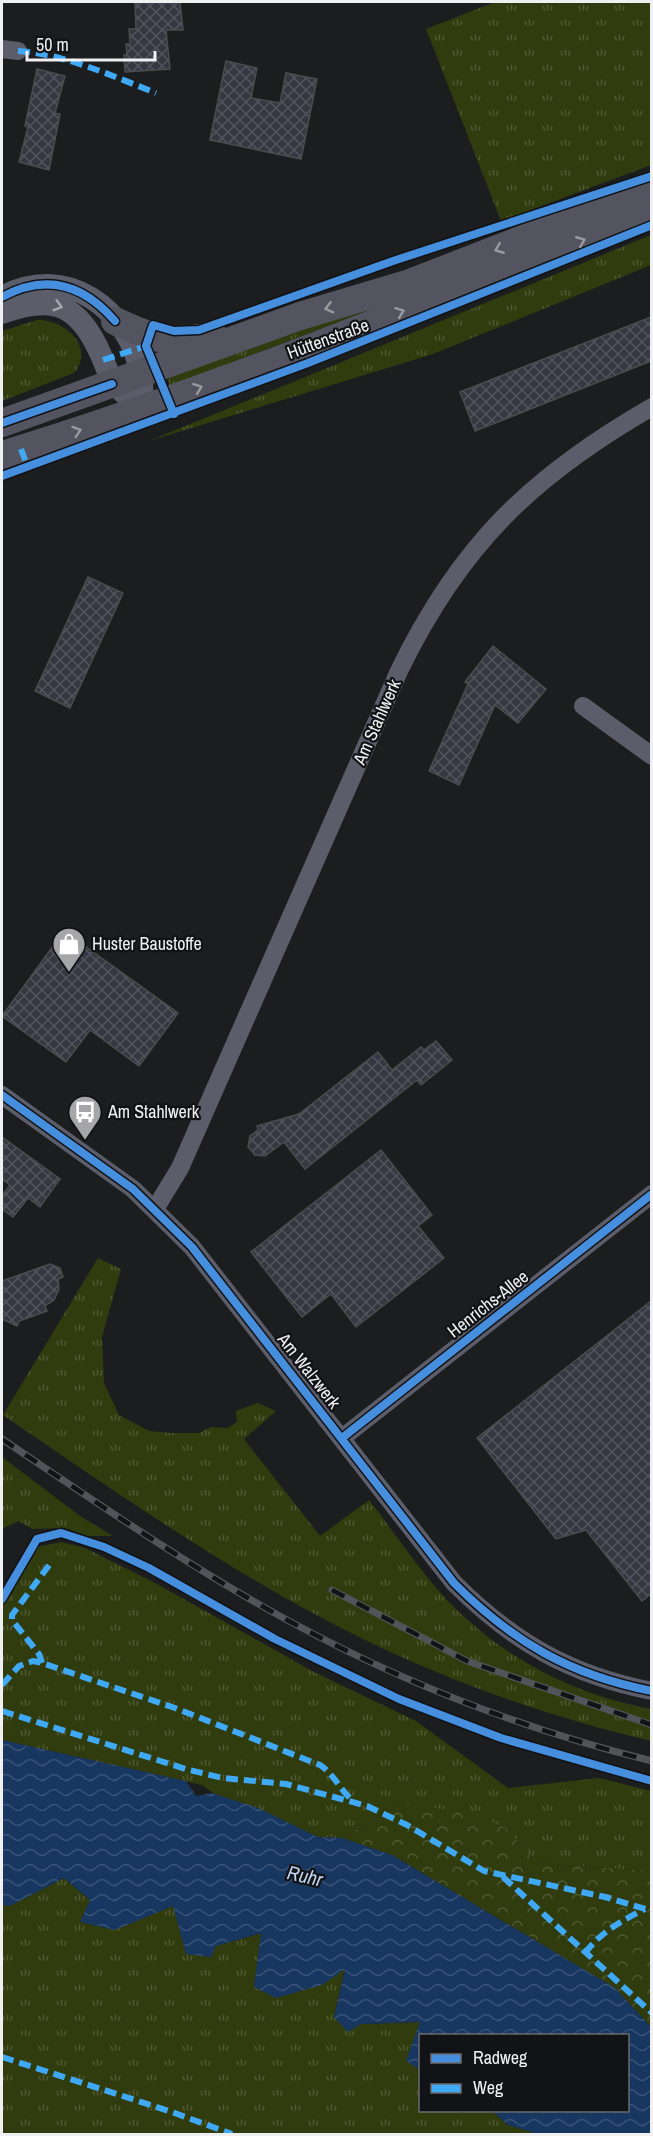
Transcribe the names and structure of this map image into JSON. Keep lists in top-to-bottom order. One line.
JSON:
{"streets":{"main road":["Hüttenstraße"],"street":["Am Stahlwerk","Henrichs-Allee","Am Walzwerk"]},"crossings":[["Am Stahlwerk","Am Walzwerk"],["Henrichs-Allee","Am Walzwerk"]],"water":["Ruhr"],"places":{"shop":["Huster Baustoffe"],"bus stop":["Am Stahlwerk"]},"legend":["Radweg","Weg"],"scale_bar":"50 m"}
